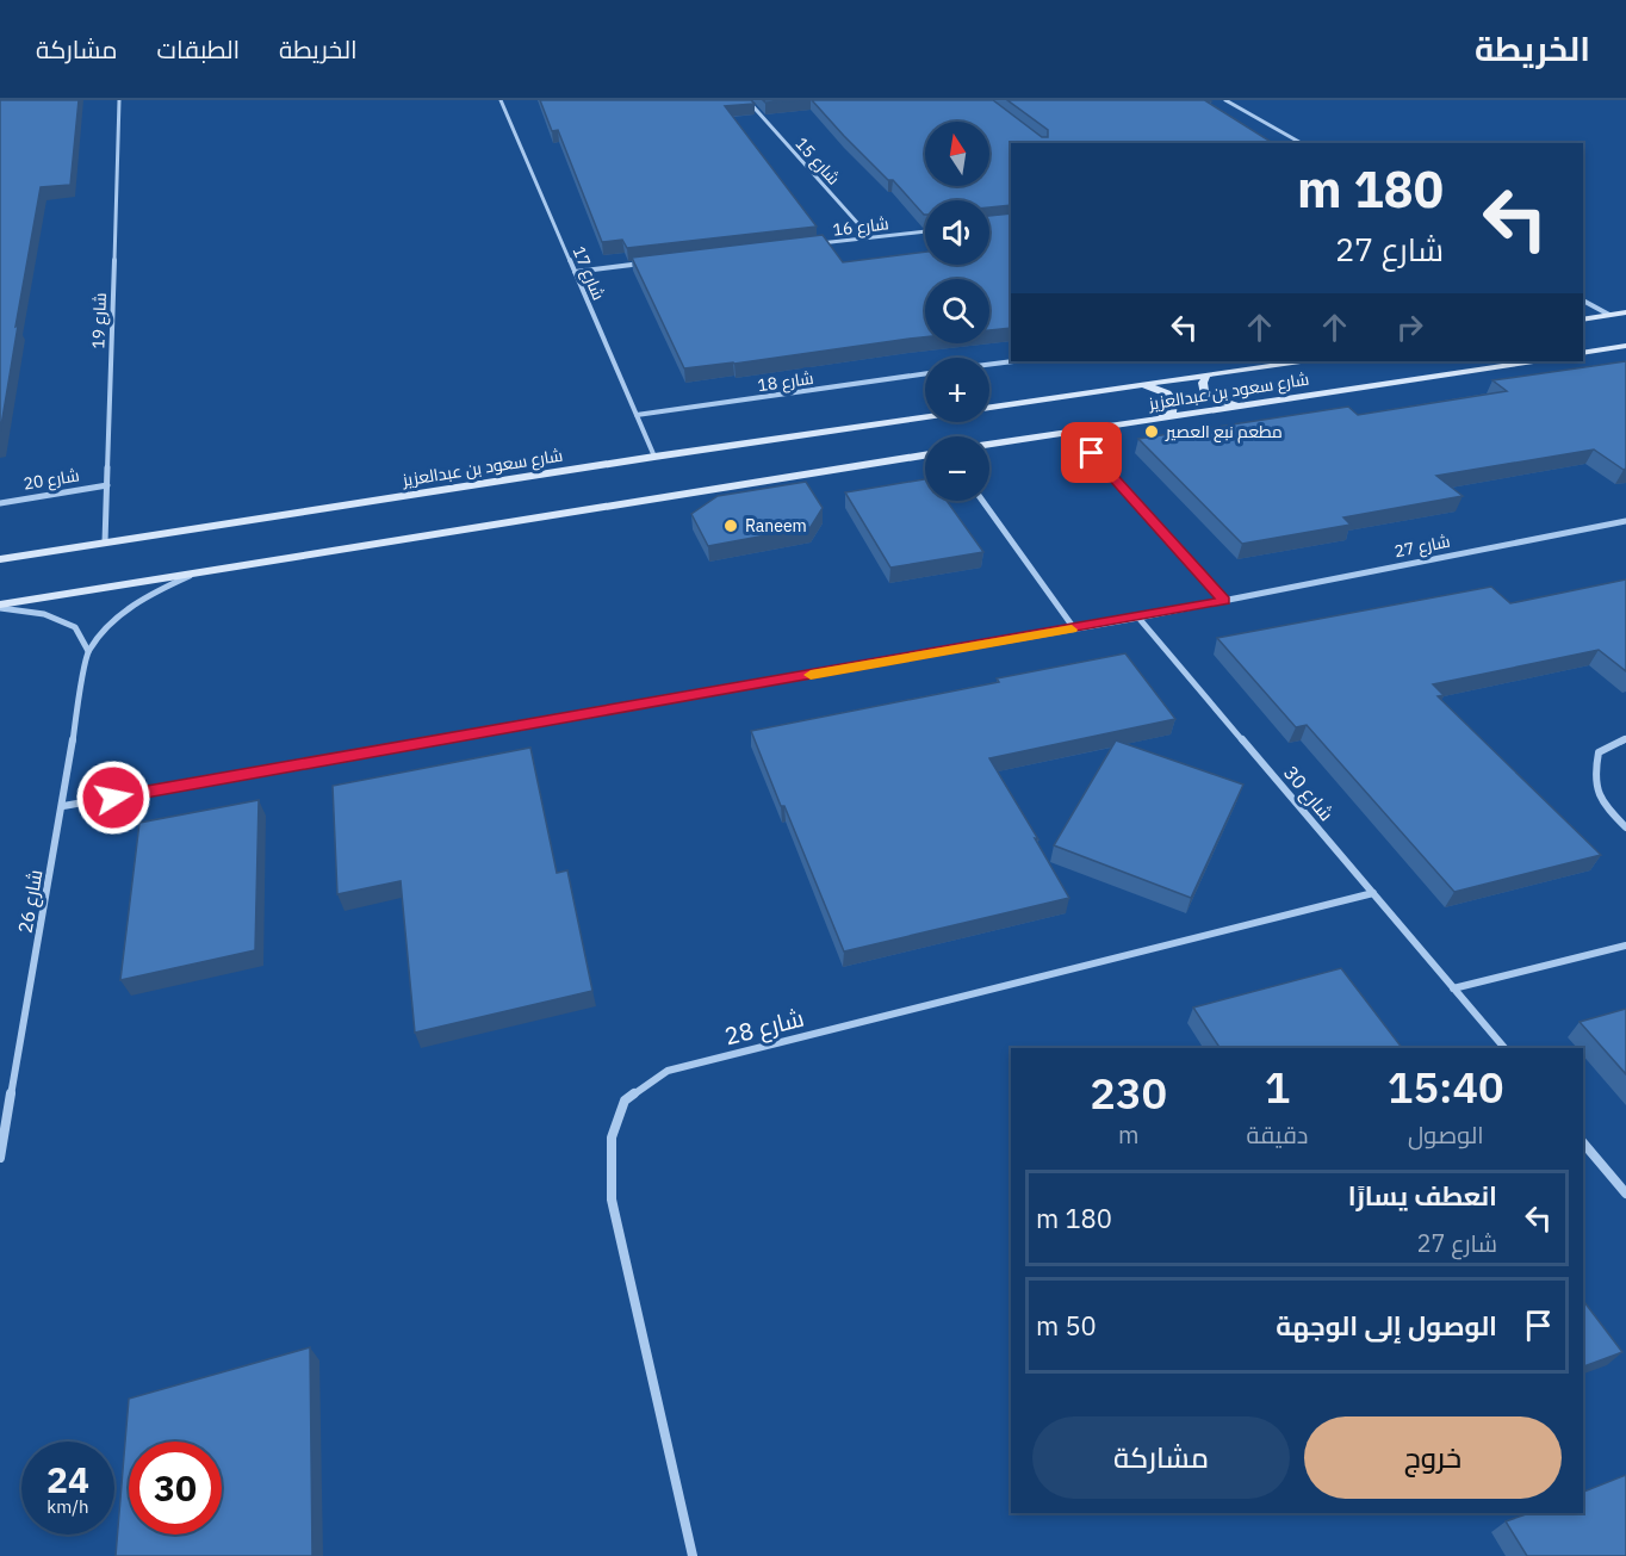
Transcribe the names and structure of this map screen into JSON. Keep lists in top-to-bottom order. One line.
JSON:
{"streets":{"main road":["شارع سعود بن عبدالعزيز"],"street":["شارع 15","شارع 16","شارع 17","شارع 19","شارع 18","شارع 20","شارع 27","شارع 30","شارع 26","شارع 28"]},"crossings":[["شارع 15","شارع 16"],["شارع 17","شارع 18"],["شارع 17","شارع سعود بن عبدالعزيز"],["شارع 19","شارع سعود بن عبدالعزيز"],["شارع 19","شارع 20"],["شارع 27","شارع 30"],["شارع 27","شارع 26"],["شارع 30","شارع 28"]],"places":["مطعم نبع العصير","Raneem"],"north":"top","page":{"header":"الخريطة","nav":["الخريطة","الطبقات","مشاركة"],"map_buttons":["+","−"],"turn":["180 m","شارع 27"],"eta":["15:40","الوصول","1","دقيقة","230","m"],"list":[{"name":"انعطف يسارًا","note":"شارع 27","value":"180 m"},{"name":"الوصول إلى الوجهة","value":"50 m"}],"buttons":["خروج","مشاركة"],"speed":"24 km/h","limit":"30"}}
